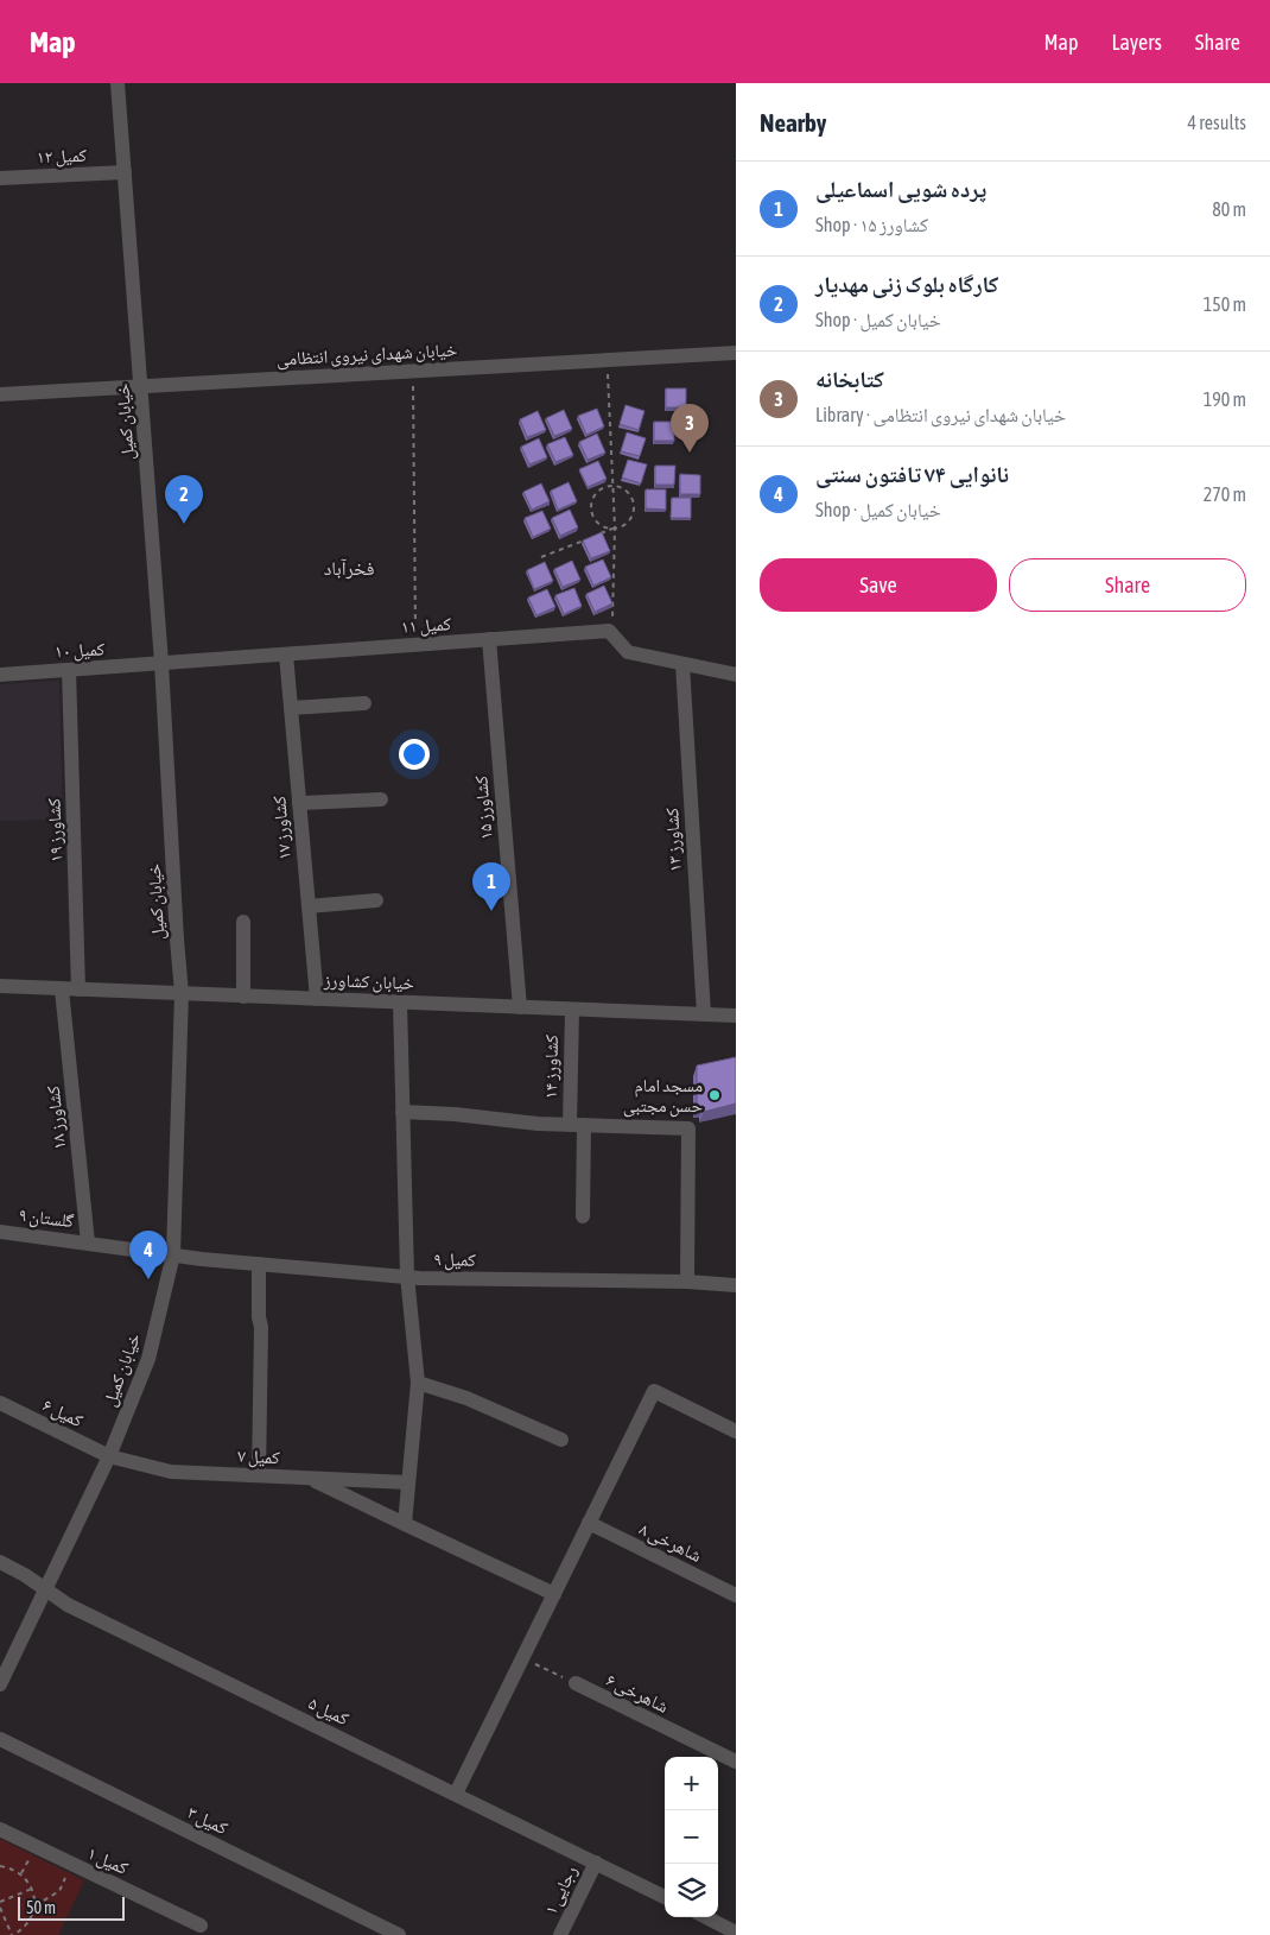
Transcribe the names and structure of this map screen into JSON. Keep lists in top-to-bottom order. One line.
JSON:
{"streets":{"street":["کمیل ۱۲","خیابان شهدای نیروی انتظامی","خیابان کمیل","کمیل ۱۱","کمیل ۱۰","کشاورز ۱۵","کشاورز ۱۷","کشاورز ۱۹","کشاورز ۱۳","خیابان کشاورز","کشاورز ۱۴","کشاورز ۱۸","گلستان ۹","کمیل ۹","کمیل ۶","کمیل ۷","شاهرخی ۸","شاهرخی ۶","کمیل ۵","کمیل ۳","کمیل ۱","رجایی ۱"]},"crossings":[["کمیل ۱۲","خیابان کمیل"],["خیابان شهدای نیروی انتظامی","خیابان کمیل"],["خیابان کمیل","کمیل ۱۱"],["خیابان کمیل","کمیل ۱۰"],["خیابان کمیل","خیابان کشاورز"],["خیابان کمیل","گلستان ۹"],["خیابان کمیل","کمیل ۹"],["خیابان کمیل","کمیل ۶"],["خیابان کمیل","کمیل ۷"],["خیابان کمیل","کمیل ۵"],["کمیل ۱۱","کمیل ۱۰"],["کمیل ۱۱","کشاورز ۱۵"],["کمیل ۱۱","کشاورز ۱۷"],["کمیل ۱۰","کشاورز ۱۹"],["کشاورز ۱۵","خیابان کشاورز"],["کشاورز ۱۷","خیابان کشاورز"],["کشاورز ۱۹","خیابان کشاورز"],["کشاورز ۱۳","خیابان کشاورز"],["خیابان کشاورز","کشاورز ۱۴"],["خیابان کشاورز","کشاورز ۱۸"],["کشاورز ۱۸","گلستان ۹"],["گلستان ۹","کمیل ۹"],["کمیل ۶","کمیل ۷"],["کمیل ۵","رجایی ۱"]],"districts":["فخرآباد"],"places":["مسجد امام حسن مجتبی"],"scale_bar":"50 m","page":{"header":"Map","nav":["Map","Layers","Share"],"heading":["Nearby","4 results"],"list":[{"mark":"1","name":"پرده شویی اسماعیلی","note":"Shop · کشاورز ۱۵","value":"80 m"},{"mark":"2","name":"کارگاه بلوک زنی مهدیار","note":"Shop · خیابان کمیل","value":"150 m"},{"mark":"3","name":"کتابخانه","note":"Library · خیابان شهدای نیروی انتظامی","value":"190 m"},{"mark":"4","name":"نانوایی ۷۴ تافتون سنتی","note":"Shop · خیابان کمیل","value":"270 m"}],"pins":["3","2","1","4"],"buttons":["Save","Share"],"map_buttons":["+","−"],"scale":"50 m"}}
